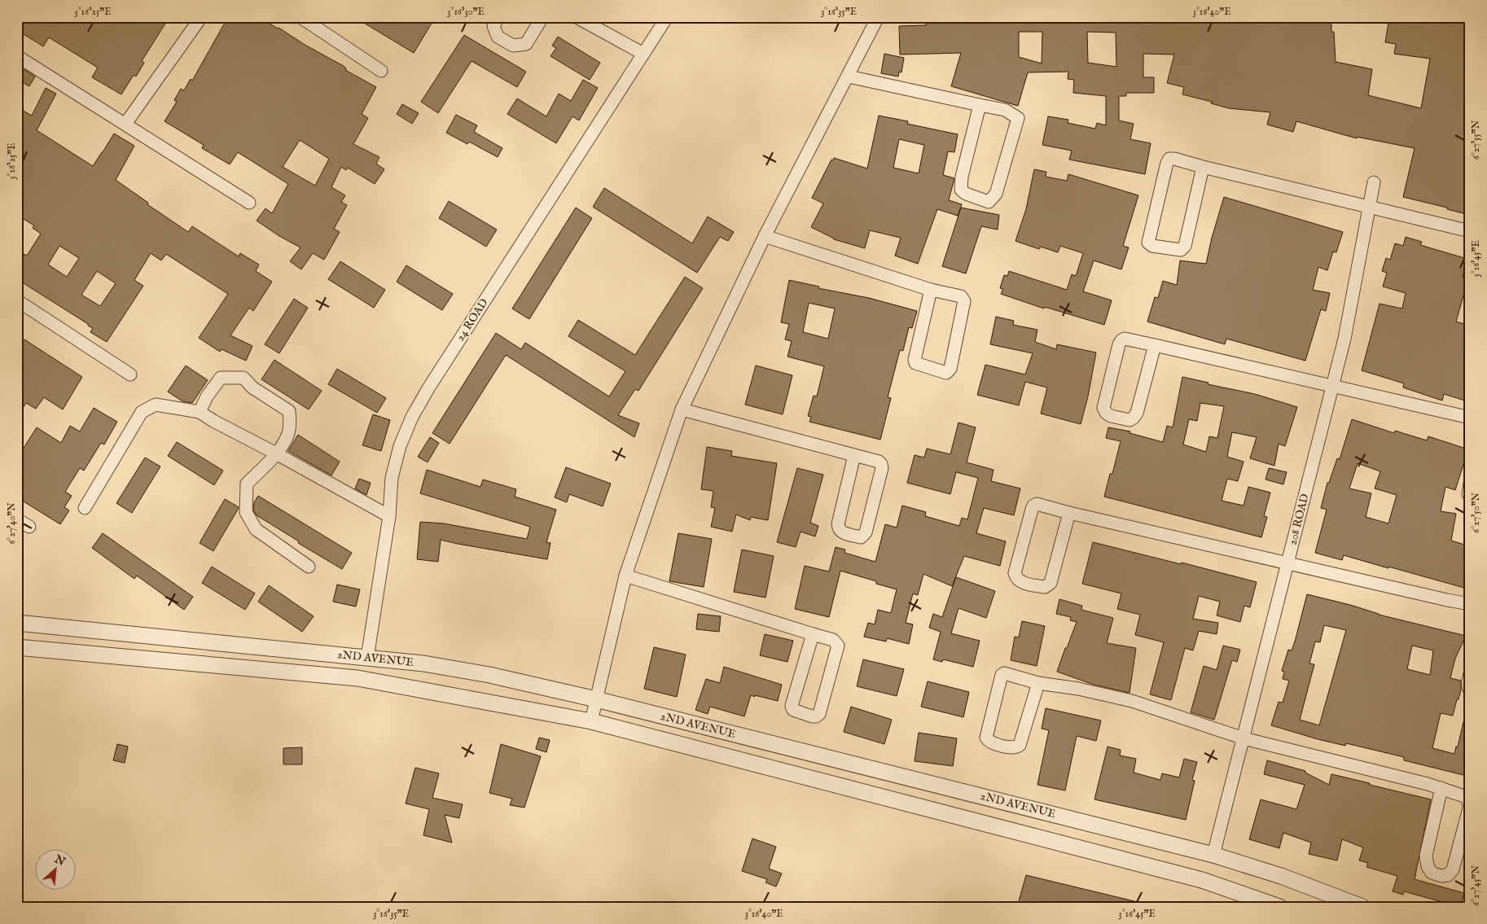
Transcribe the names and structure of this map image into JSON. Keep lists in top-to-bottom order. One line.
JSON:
{"streets":{"street":["24 ROAD","208 ROAD","2ND AVENUE"]},"crossings":[["24 ROAD","2ND AVENUE"],["208 ROAD","2ND AVENUE"]],"north":"top right","coordinates":["3°16'25\"E","3°16'30\"E","3°16'35\"E","3°16'40\"E","6°27'55\"N","3°16'45\"E","6°27'50\"N","6°27'40\"N","6°27'45\"N"]}
